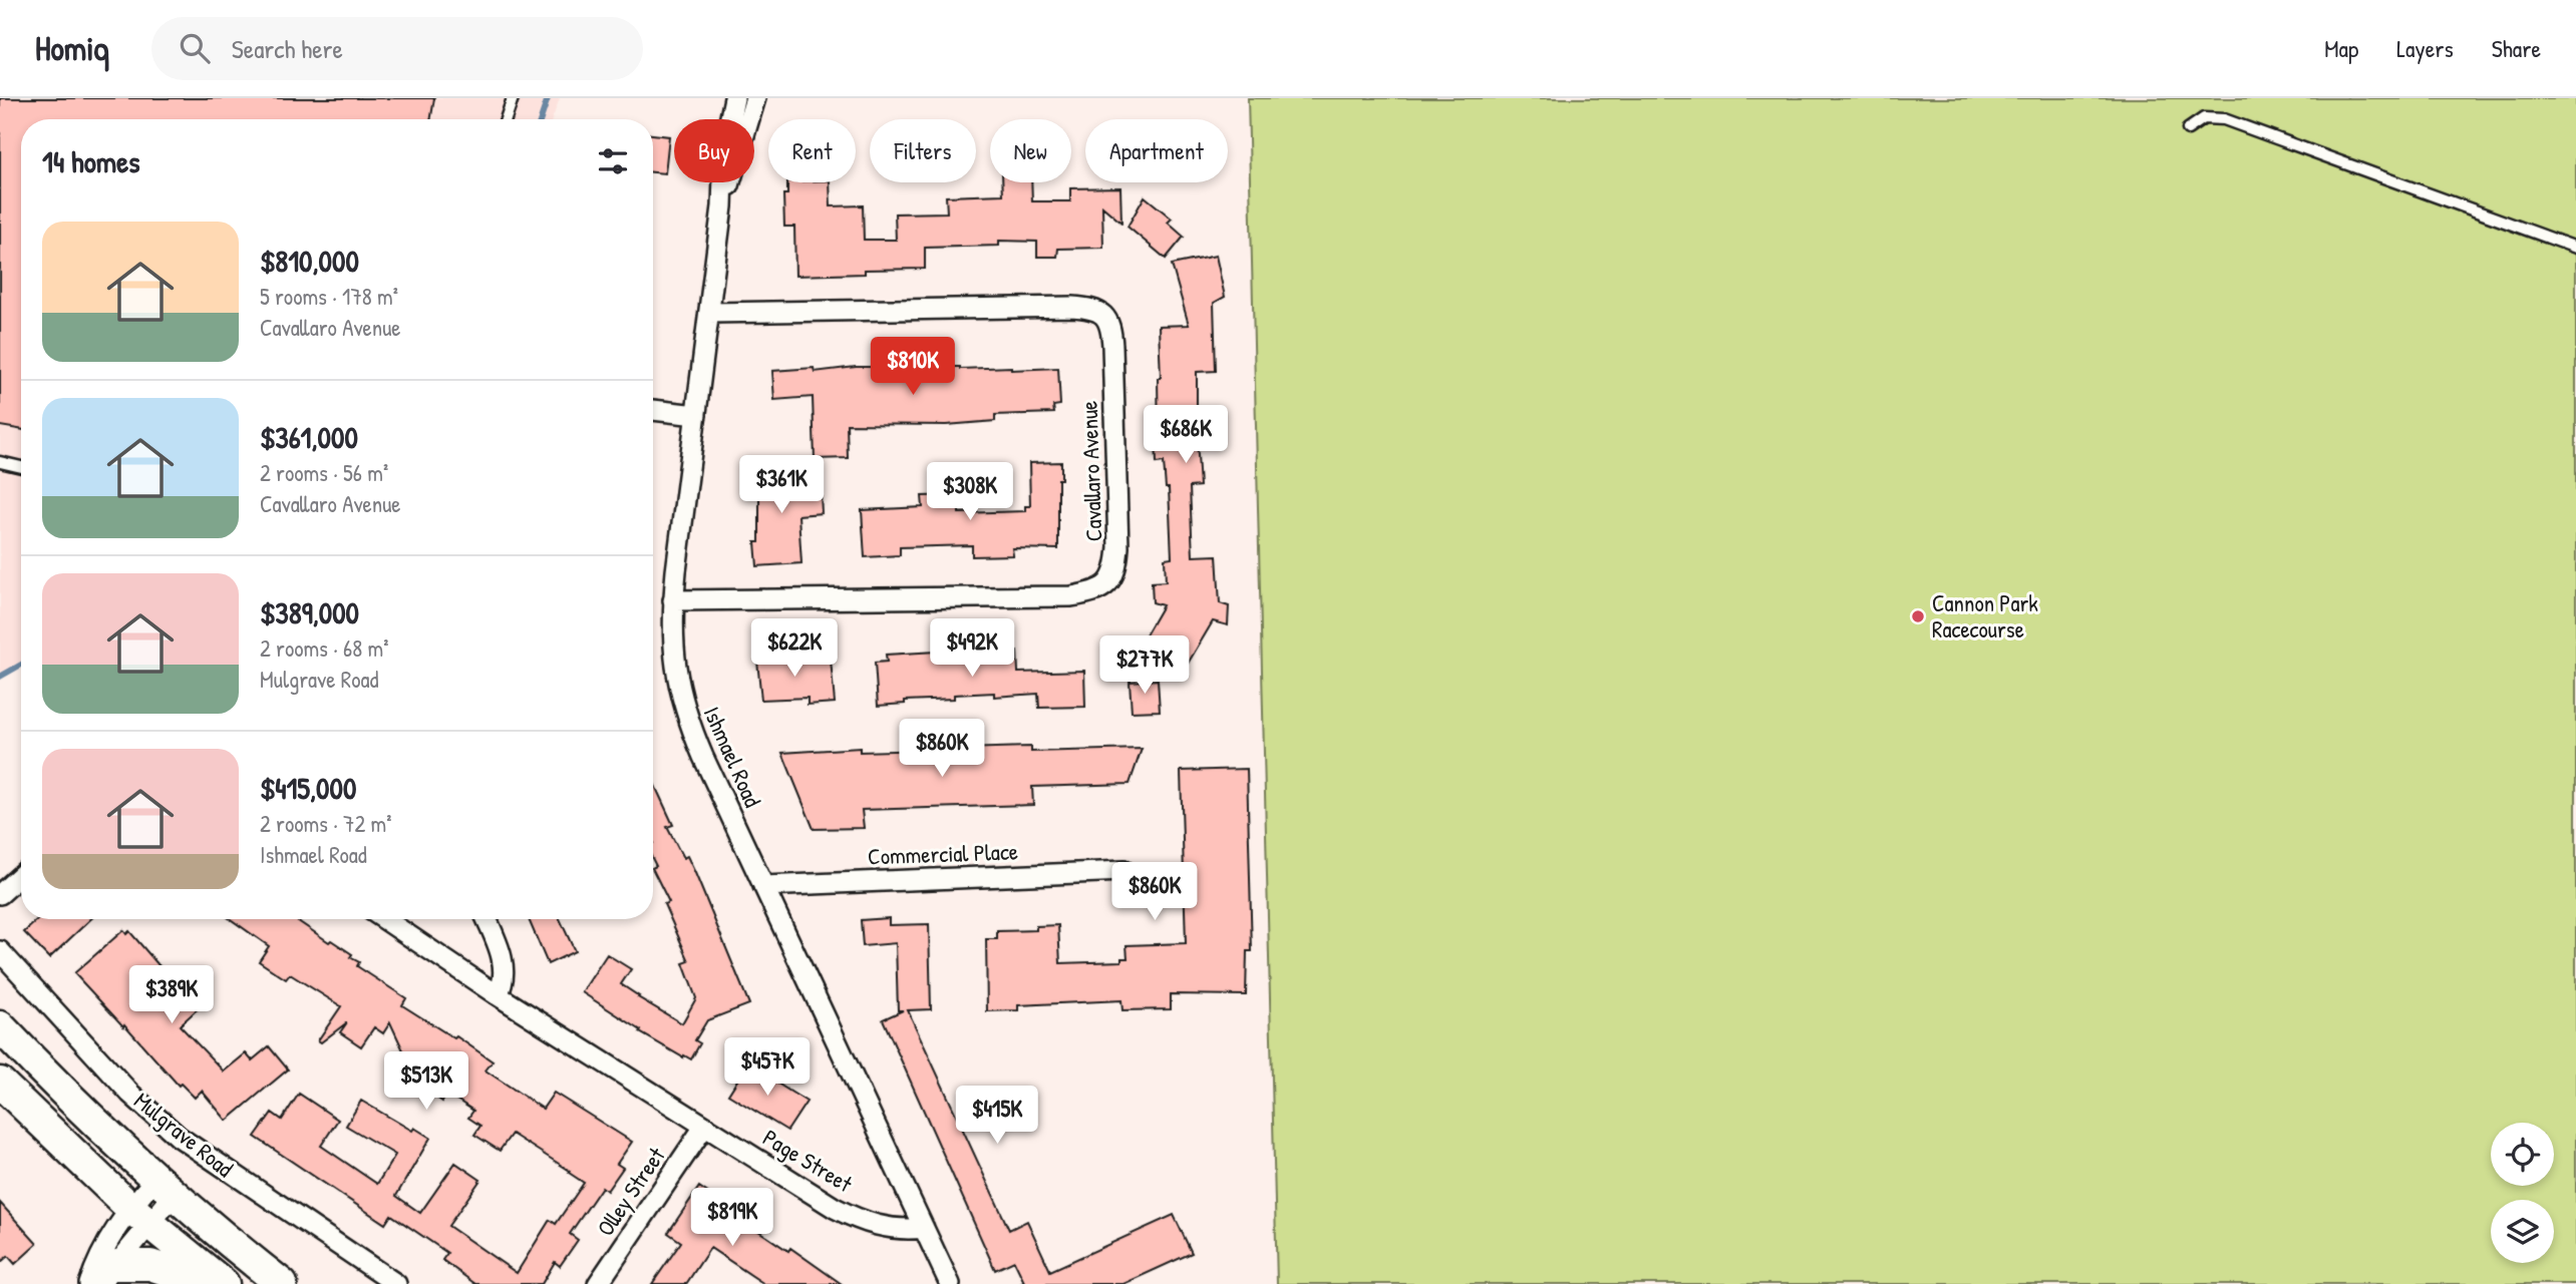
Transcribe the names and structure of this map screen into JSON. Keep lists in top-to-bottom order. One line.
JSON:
{"streets":{"street":["Cavallaro Avenue","Ishmael Road","Commercial Place","Mulgrave Road","Page Street","Olley Street"]},"crossings":[["Cavallaro Avenue","Ishmael Road"],["Ishmael Road","Commercial Place"],["Ishmael Road","Page Street"],["Page Street","Olley Street"]],"places":["Cannon Park Racecourse"],"page":{"header":"Homiq","search":"Search here","nav":["Map","Layers","Share"],"chip":["Buy","Rent","Filters","New","Apartment"],"heading":"14 homes","list":[{"name":"$810,000","note":"5 rooms · 178 m² · Cavallaro Avenue"},{"name":"$361,000","note":"2 rooms · 56 m² · Cavallaro Avenue"},{"name":"$389,000","note":"2 rooms · 68 m² · Mulgrave Road"},{"name":"$415,000","note":"2 rooms · 72 m² · Ishmael Road"}],"price":["$810K","$686K","$361K","$308K","$622K","$492K","$277K","$860K","$860K","$389K","$457K","$513K","$415K","$819K"]}}
